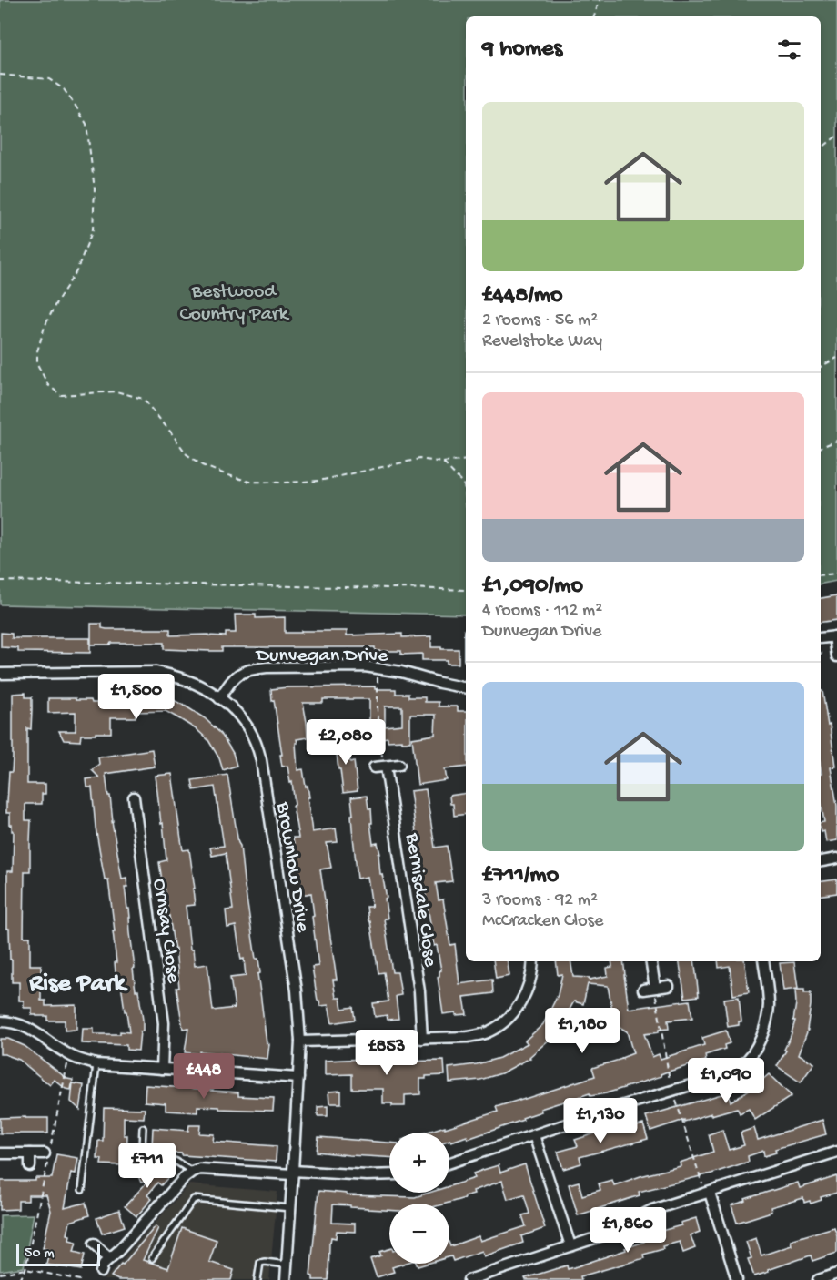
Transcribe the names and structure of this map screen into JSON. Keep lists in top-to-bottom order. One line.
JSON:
{"streets":{"street":["Dunvegan Drive","Brownlow Drive","Bernisdale Close","Ornsay Close"]},"crossings":[["Dunvegan Drive","Brownlow Drive"]],"districts":["Rise Park"],"parks":["Bestwood Country Park"],"scale_bar":"50 m","page":{"heading":"9 homes","list":[{"name":"£448/mo","note":"2 rooms · 56 m² · Revelstoke Way"},{"name":"£1,090/mo","note":"4 rooms · 112 m² · Dunvegan Drive"},{"name":"£711/mo","note":"3 rooms · 92 m² · McCracken Close"}],"price":["£1,500","£2,080","£1,180","£853","£448","£1,090","£1,130","£711","£1,860"],"map_buttons":["+","−"],"scale":"50 m"}}
